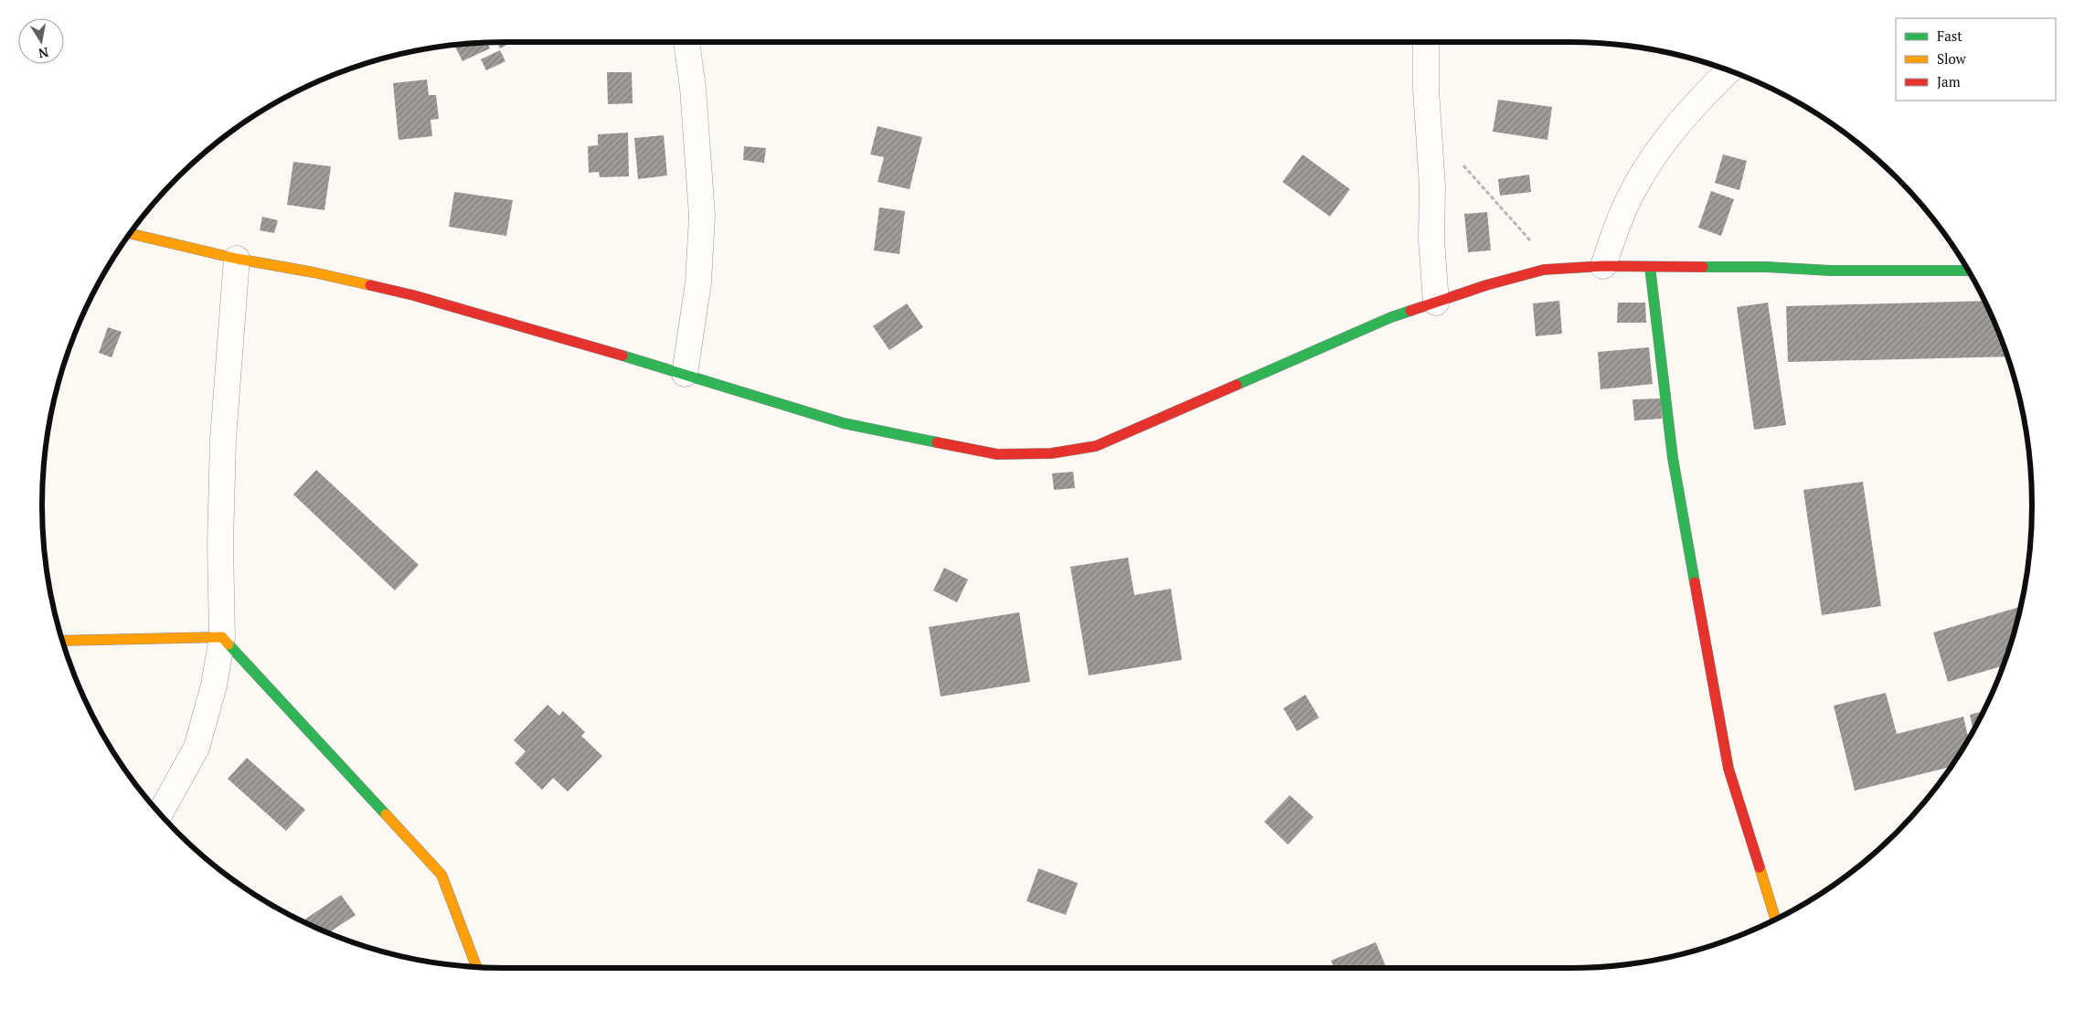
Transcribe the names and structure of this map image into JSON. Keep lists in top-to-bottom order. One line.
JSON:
{"legend":["Fast","Slow","Jam"],"north":"bottom"}
